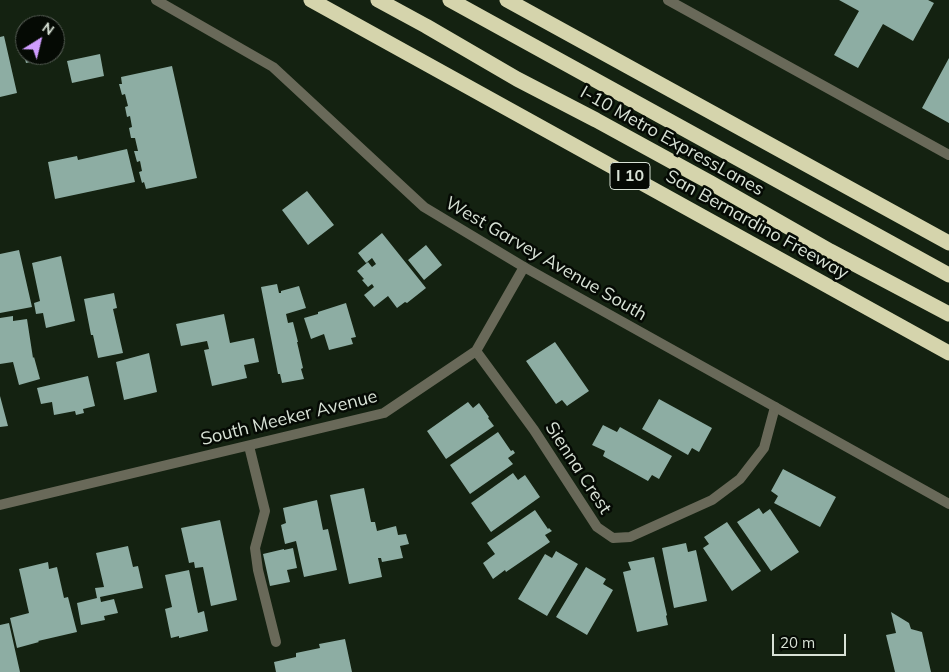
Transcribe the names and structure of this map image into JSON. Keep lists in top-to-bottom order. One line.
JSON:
{"streets":{"highway":["I-10 Metro ExpressLanes","I 10","San Bernardino Freeway"],"street":["West Garvey Avenue South","South Meeker Avenue","Sienna Crest"]},"crossings":[["West Garvey Avenue South","South Meeker Avenue"],["West Garvey Avenue South","Sienna Crest"],["South Meeker Avenue","Sienna Crest"]],"scale_bar":"20 m","north":"top right"}
